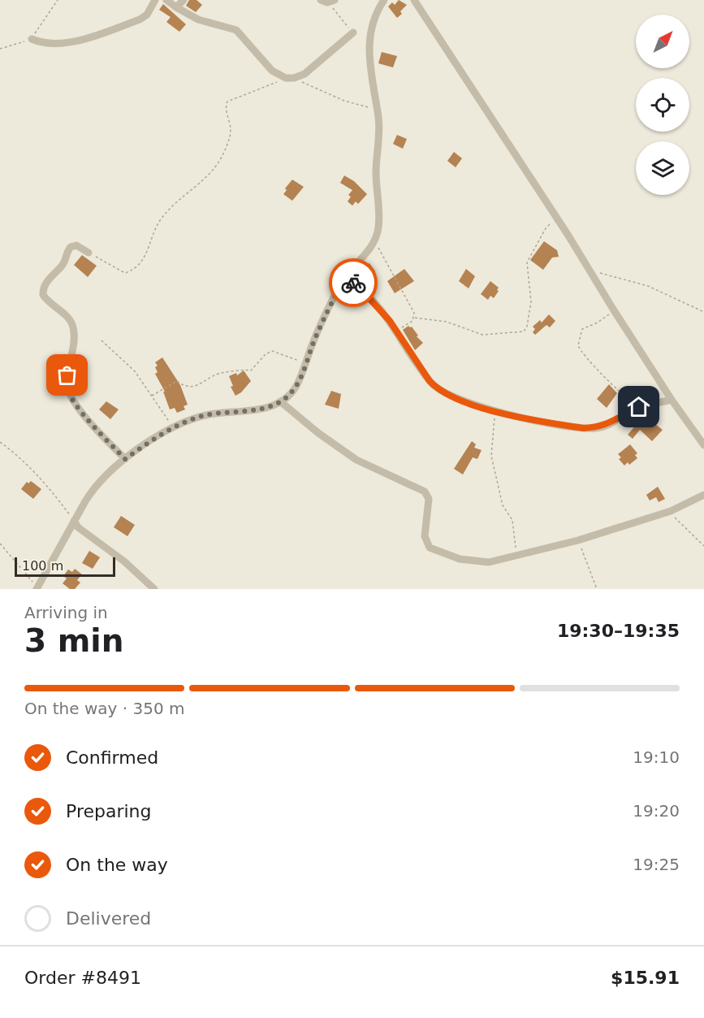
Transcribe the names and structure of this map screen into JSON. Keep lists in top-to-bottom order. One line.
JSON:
{"scale_bar":"100 m","north":"top right","page":{"scale":"100 m","heading":["3 min","Arriving in","19:30–19:35"],"panel":["Order #8491","$15.91"],"bar":"On the way · 350 m","list":[["Confirmed","19:10"],["Preparing","19:20"],["On the way","19:25"],"Delivered"]}}
